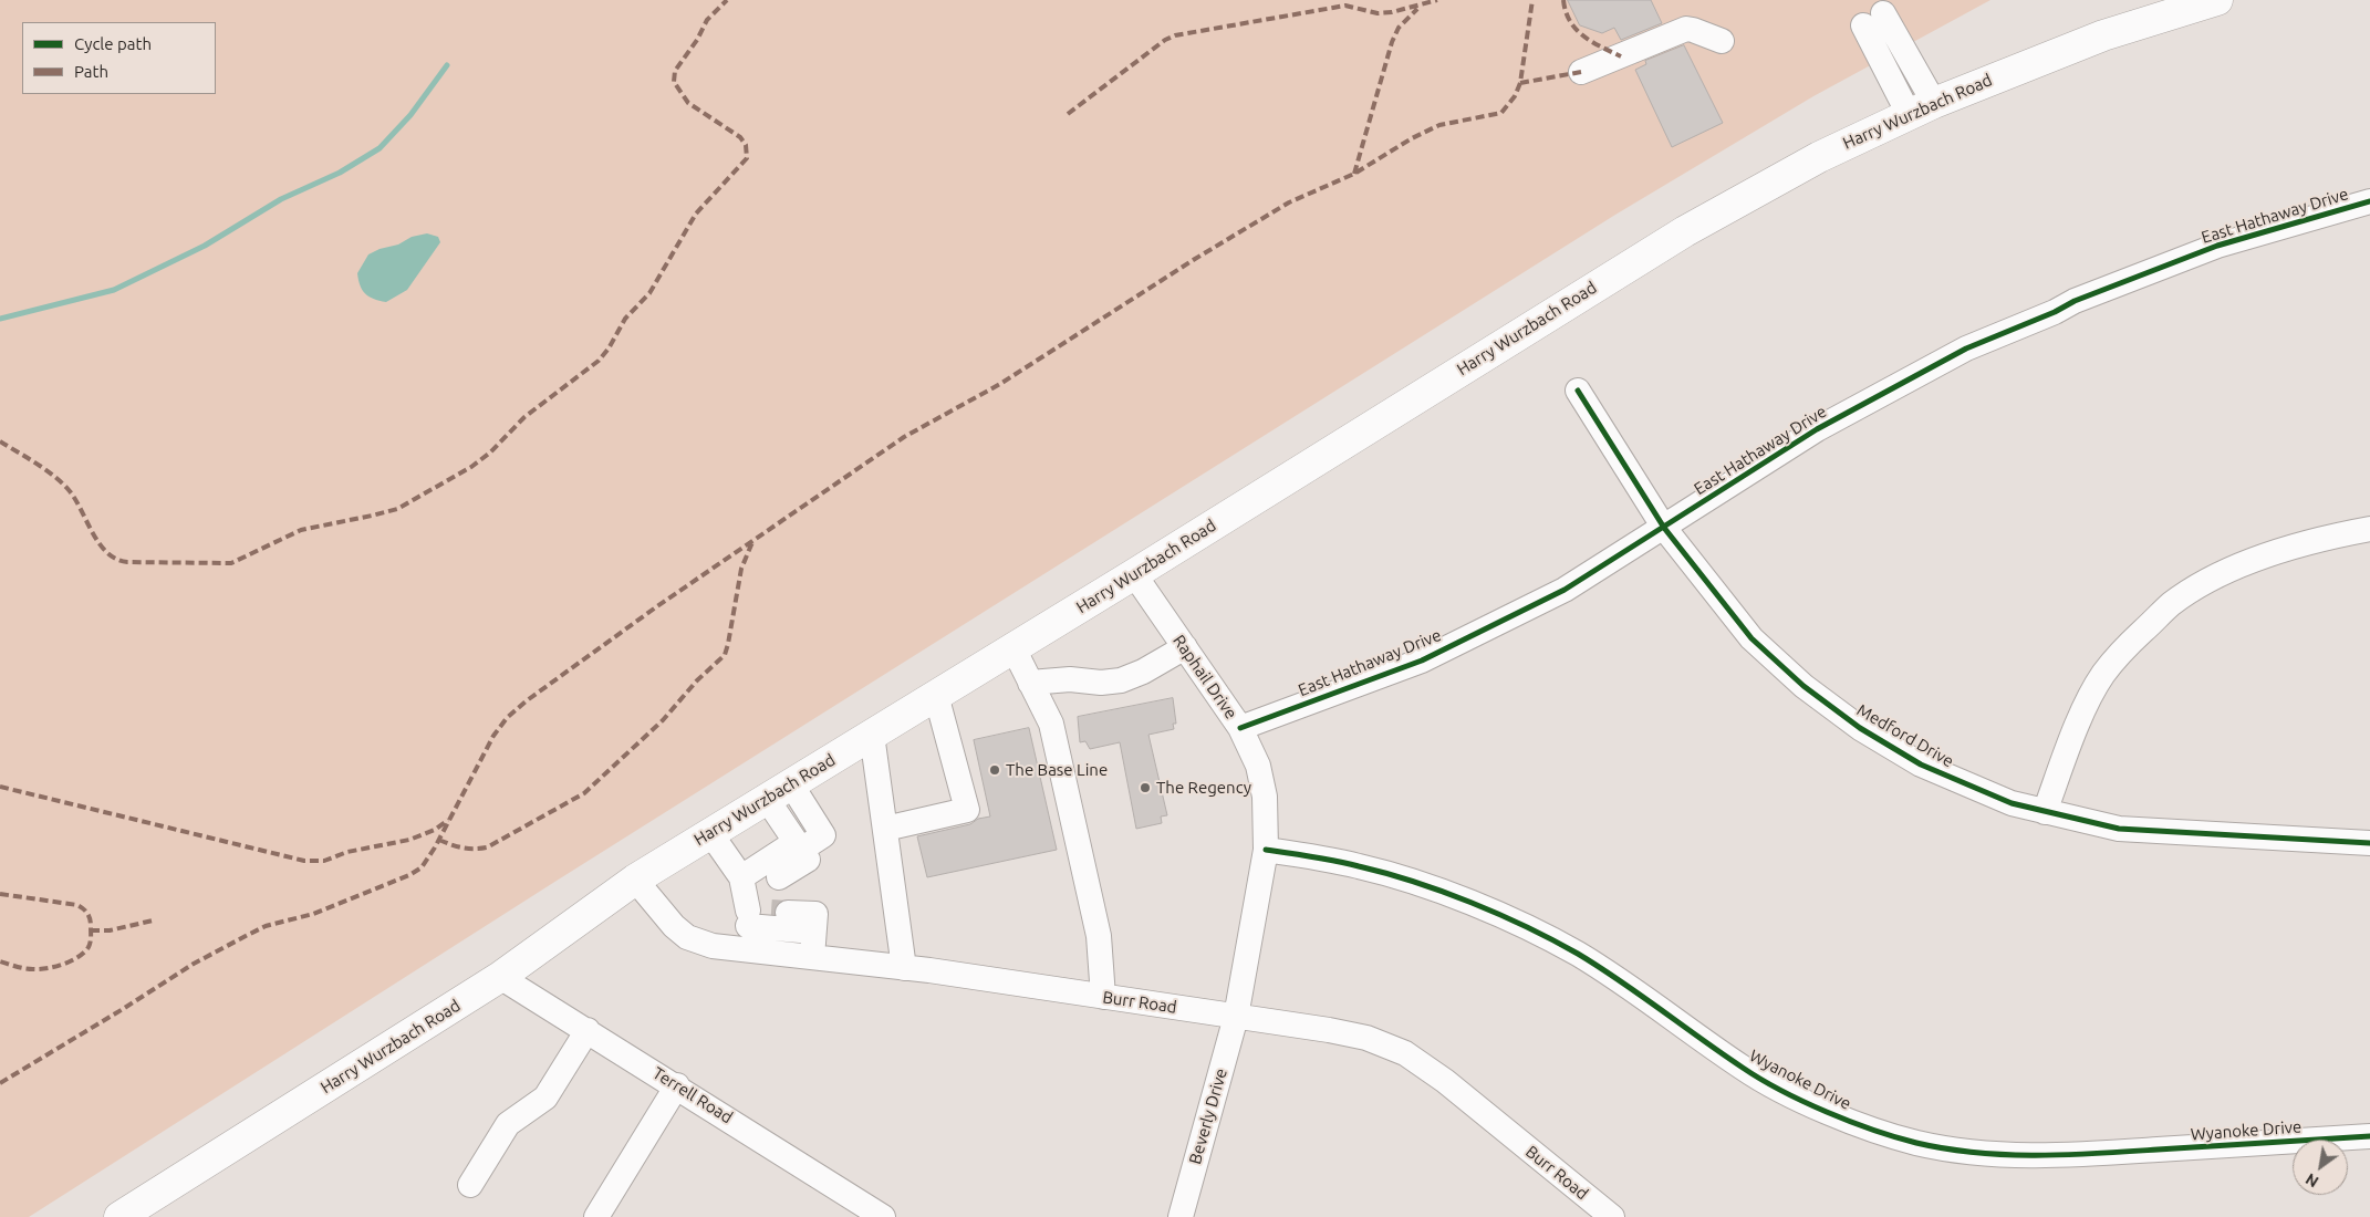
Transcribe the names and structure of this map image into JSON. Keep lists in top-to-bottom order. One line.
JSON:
{"streets":{"main road":["Harry Wurzbach Road"],"street":["East Hathaway Drive","Raphail Drive","Medford Drive","Burr Road","Wyanoke Drive","Terrell Road","Beverly Drive"]},"crossings":[["Harry Wurzbach Road","Raphail Drive"],["Harry Wurzbach Road","Burr Road"],["Harry Wurzbach Road","Terrell Road"],["East Hathaway Drive","Raphail Drive"],["East Hathaway Drive","Medford Drive"],["Raphail Drive","Burr Road"],["Raphail Drive","Wyanoke Drive"],["Raphail Drive","Beverly Drive"],["Burr Road","Beverly Drive"]],"places":["The Base Line","The Regency"],"legend":["Cycle path","Path"],"north":"bottom left"}
